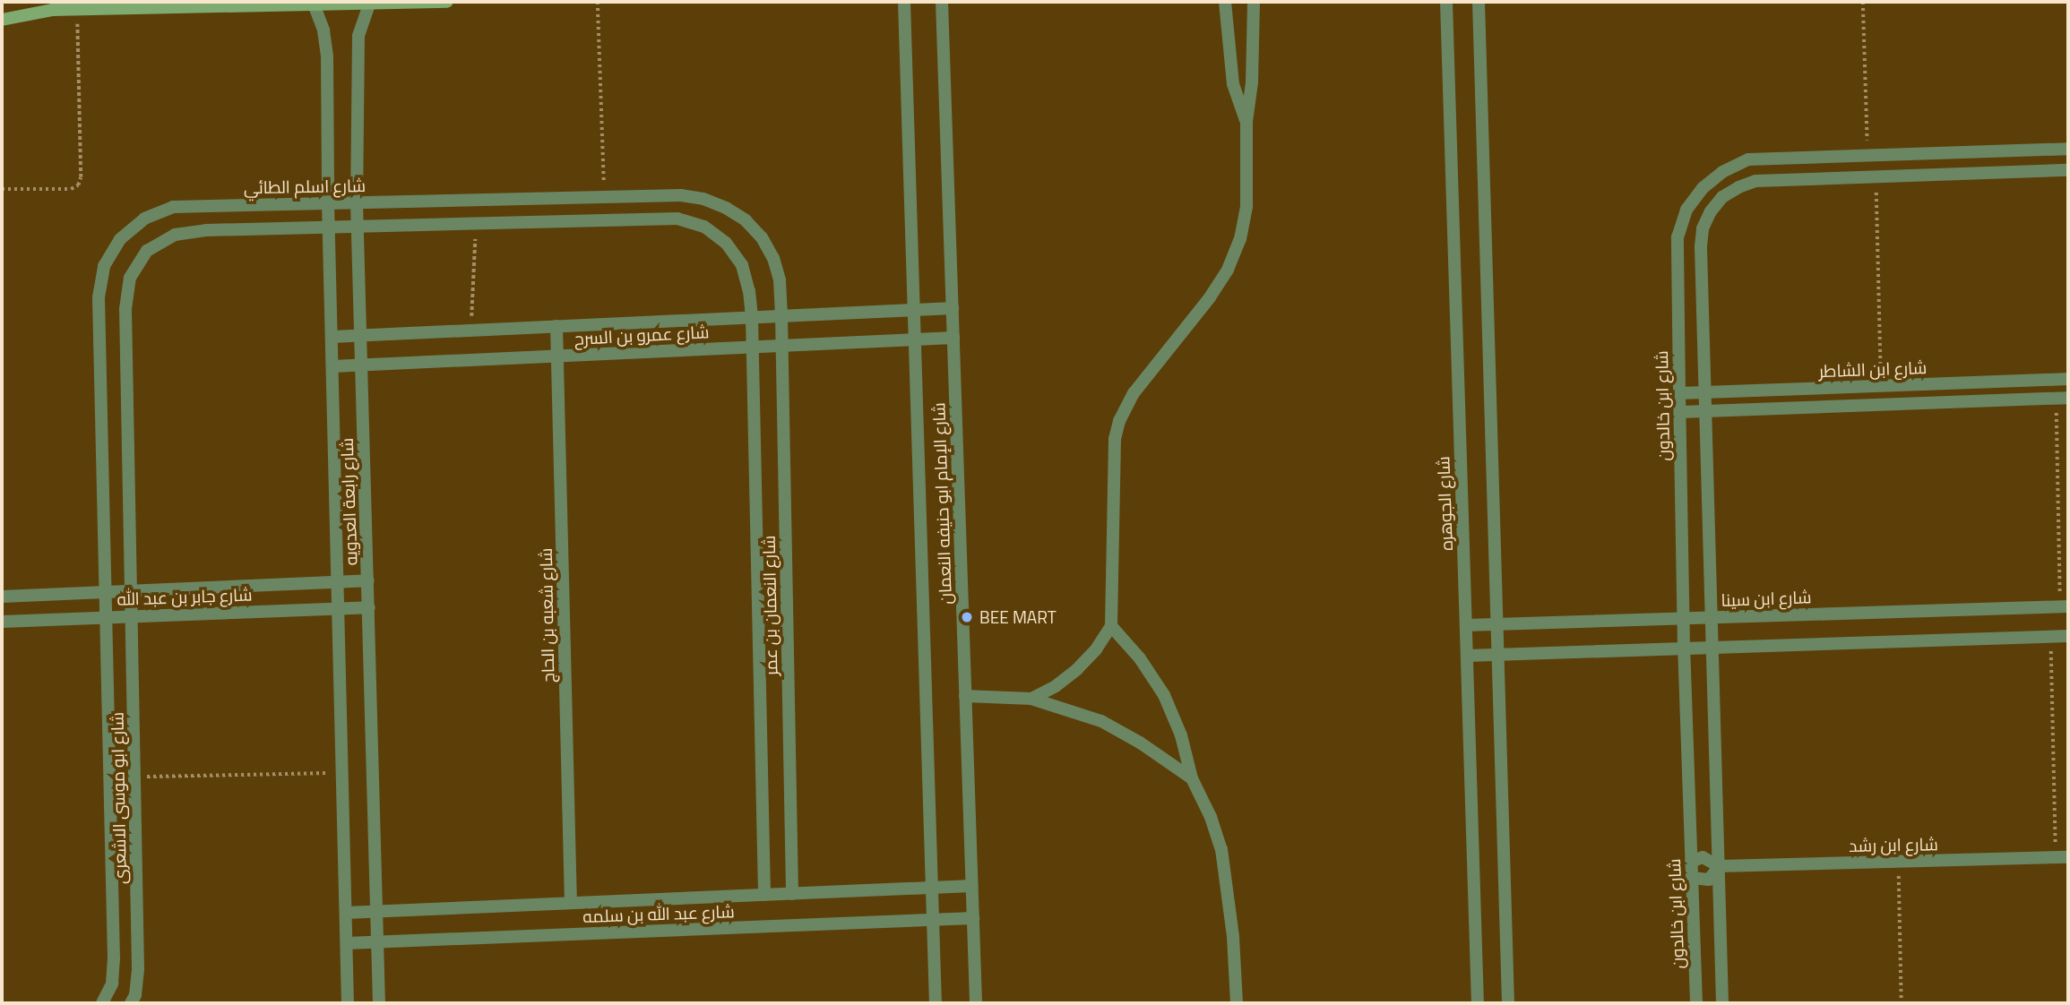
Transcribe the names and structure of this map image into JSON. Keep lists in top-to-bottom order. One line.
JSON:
{"streets":{"street":["شارع اسلم الطائي","شارع عمرو بن السرح","شارع ابن الشاطر","شارع ابن خالدون","شارع رابعة العدويه","شارع الإمام ابو حنيفه النعمان","شارع الجوهره","شارع جابر بن عبد الله","شارع ابن سينا","شارع النعمان بن عمر","شارع شعبه بن الحاج","شارع ابو موسى الاشعرى","شارع ابن رشد","شارع عبد الله بن سلمه"]},"crossings":[["شارع اسلم الطائي","شارع عمرو بن السرح"],["شارع اسلم الطائي","شارع رابعة العدويه"],["شارع اسلم الطائي","شارع جابر بن عبد الله"],["شارع اسلم الطائي","شارع النعمان بن عمر"],["شارع اسلم الطائي","شارع ابو موسى الاشعرى"],["شارع عمرو بن السرح","شارع رابعة العدويه"],["شارع عمرو بن السرح","شارع الإمام ابو حنيفه النعمان"],["شارع عمرو بن السرح","شارع النعمان بن عمر"],["شارع عمرو بن السرح","شارع شعبه بن الحاج"],["شارع ابن الشاطر","شارع ابن خالدون"],["شارع ابن خالدون","شارع ابن سينا"],["شارع ابن خالدون","شارع ابن رشد"],["شارع رابعة العدويه","شارع جابر بن عبد الله"],["شارع رابعة العدويه","شارع عبد الله بن سلمه"],["شارع الإمام ابو حنيفه النعمان","شارع عبد الله بن سلمه"],["شارع الجوهره","شارع ابن سينا"],["شارع جابر بن عبد الله","شارع ابو موسى الاشعرى"],["شارع النعمان بن عمر","شارع عبد الله بن سلمه"],["شارع شعبه بن الحاج","شارع عبد الله بن سلمه"]],"places":["BEE MART"]}
